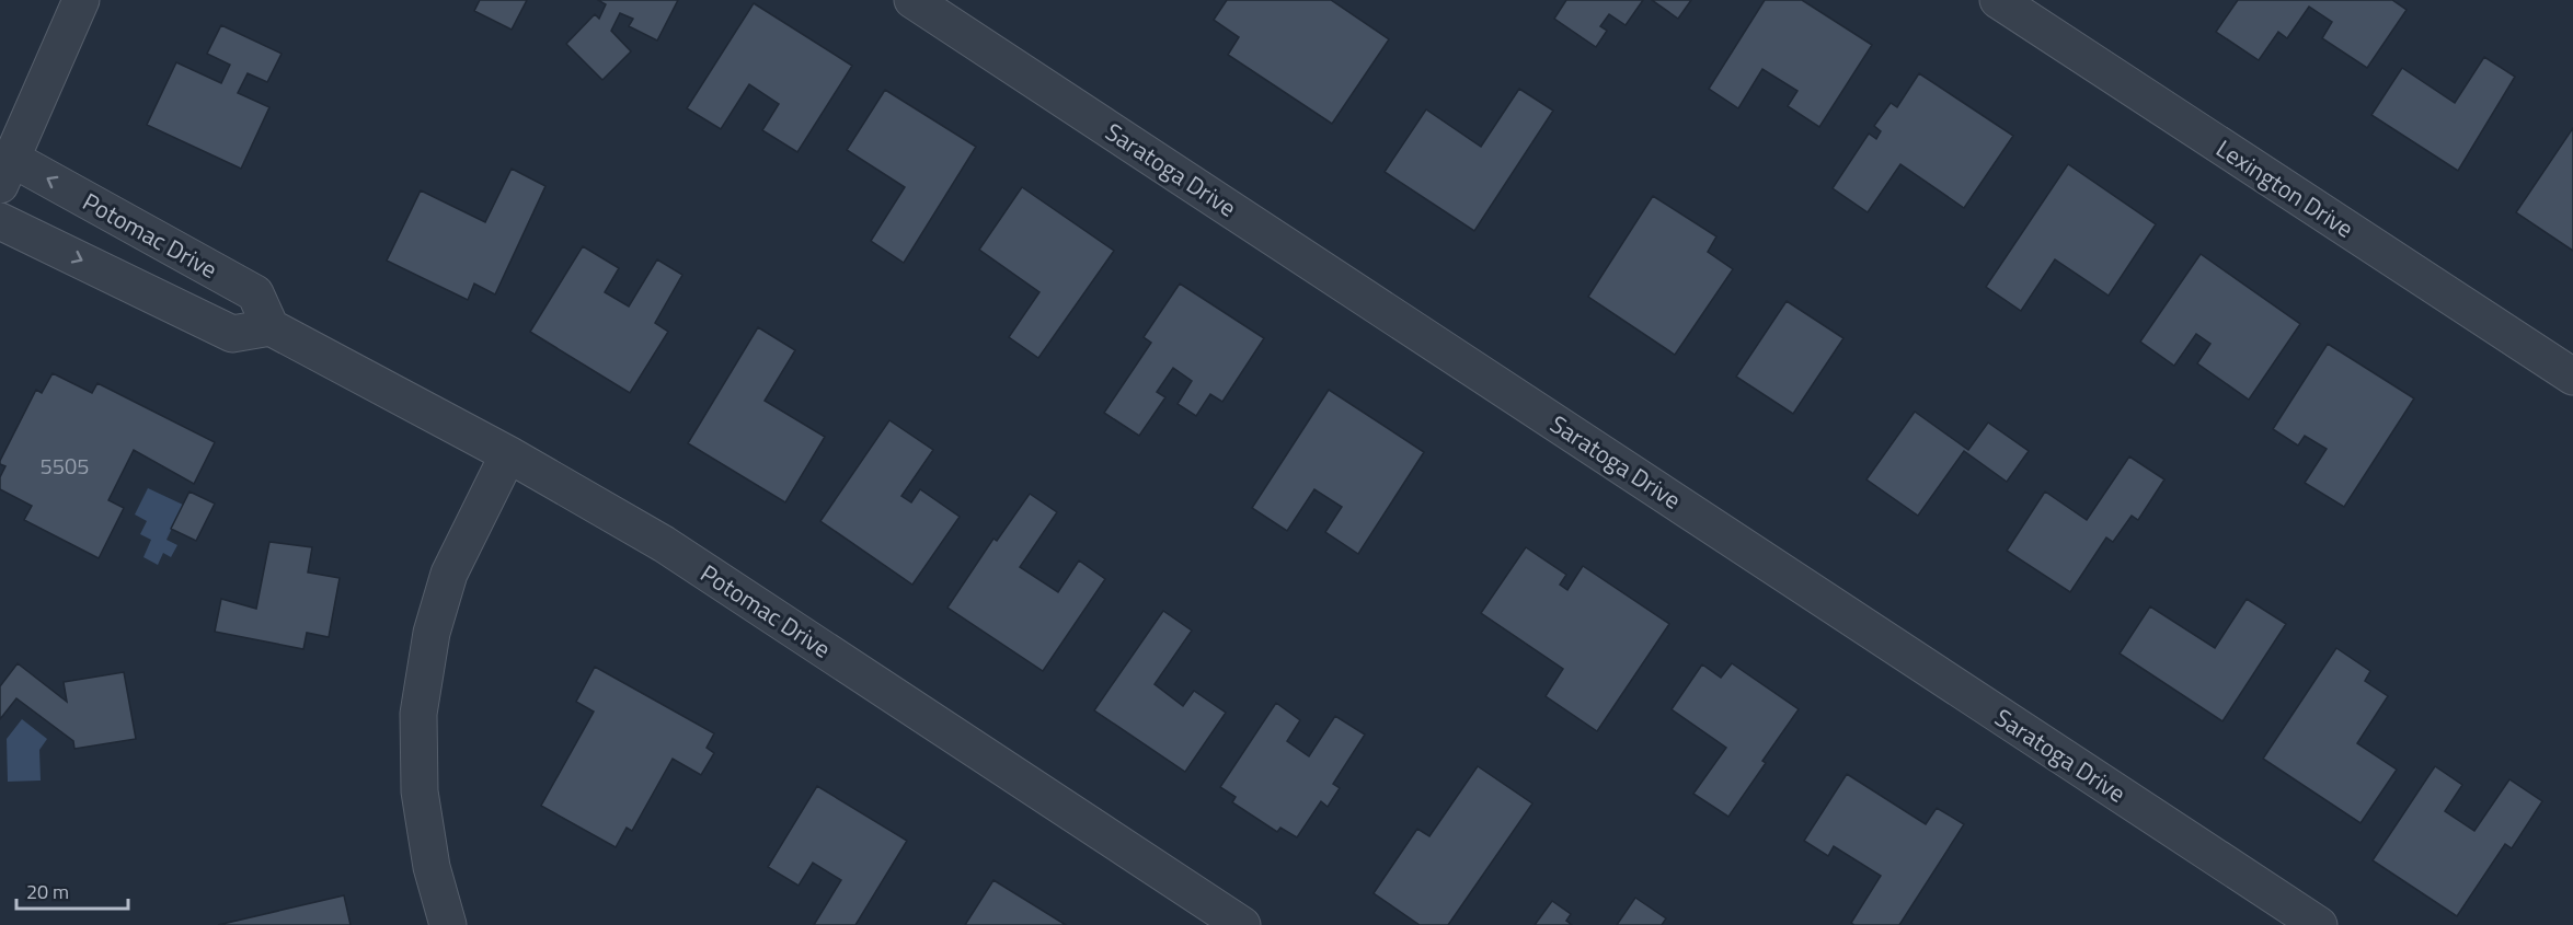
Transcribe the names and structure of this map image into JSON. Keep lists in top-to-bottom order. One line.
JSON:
{"streets":{"street":["Saratoga Drive","Lexington Drive","Potomac Drive"]},"house_numbers":["5505"],"scale_bar":"20 m"}
